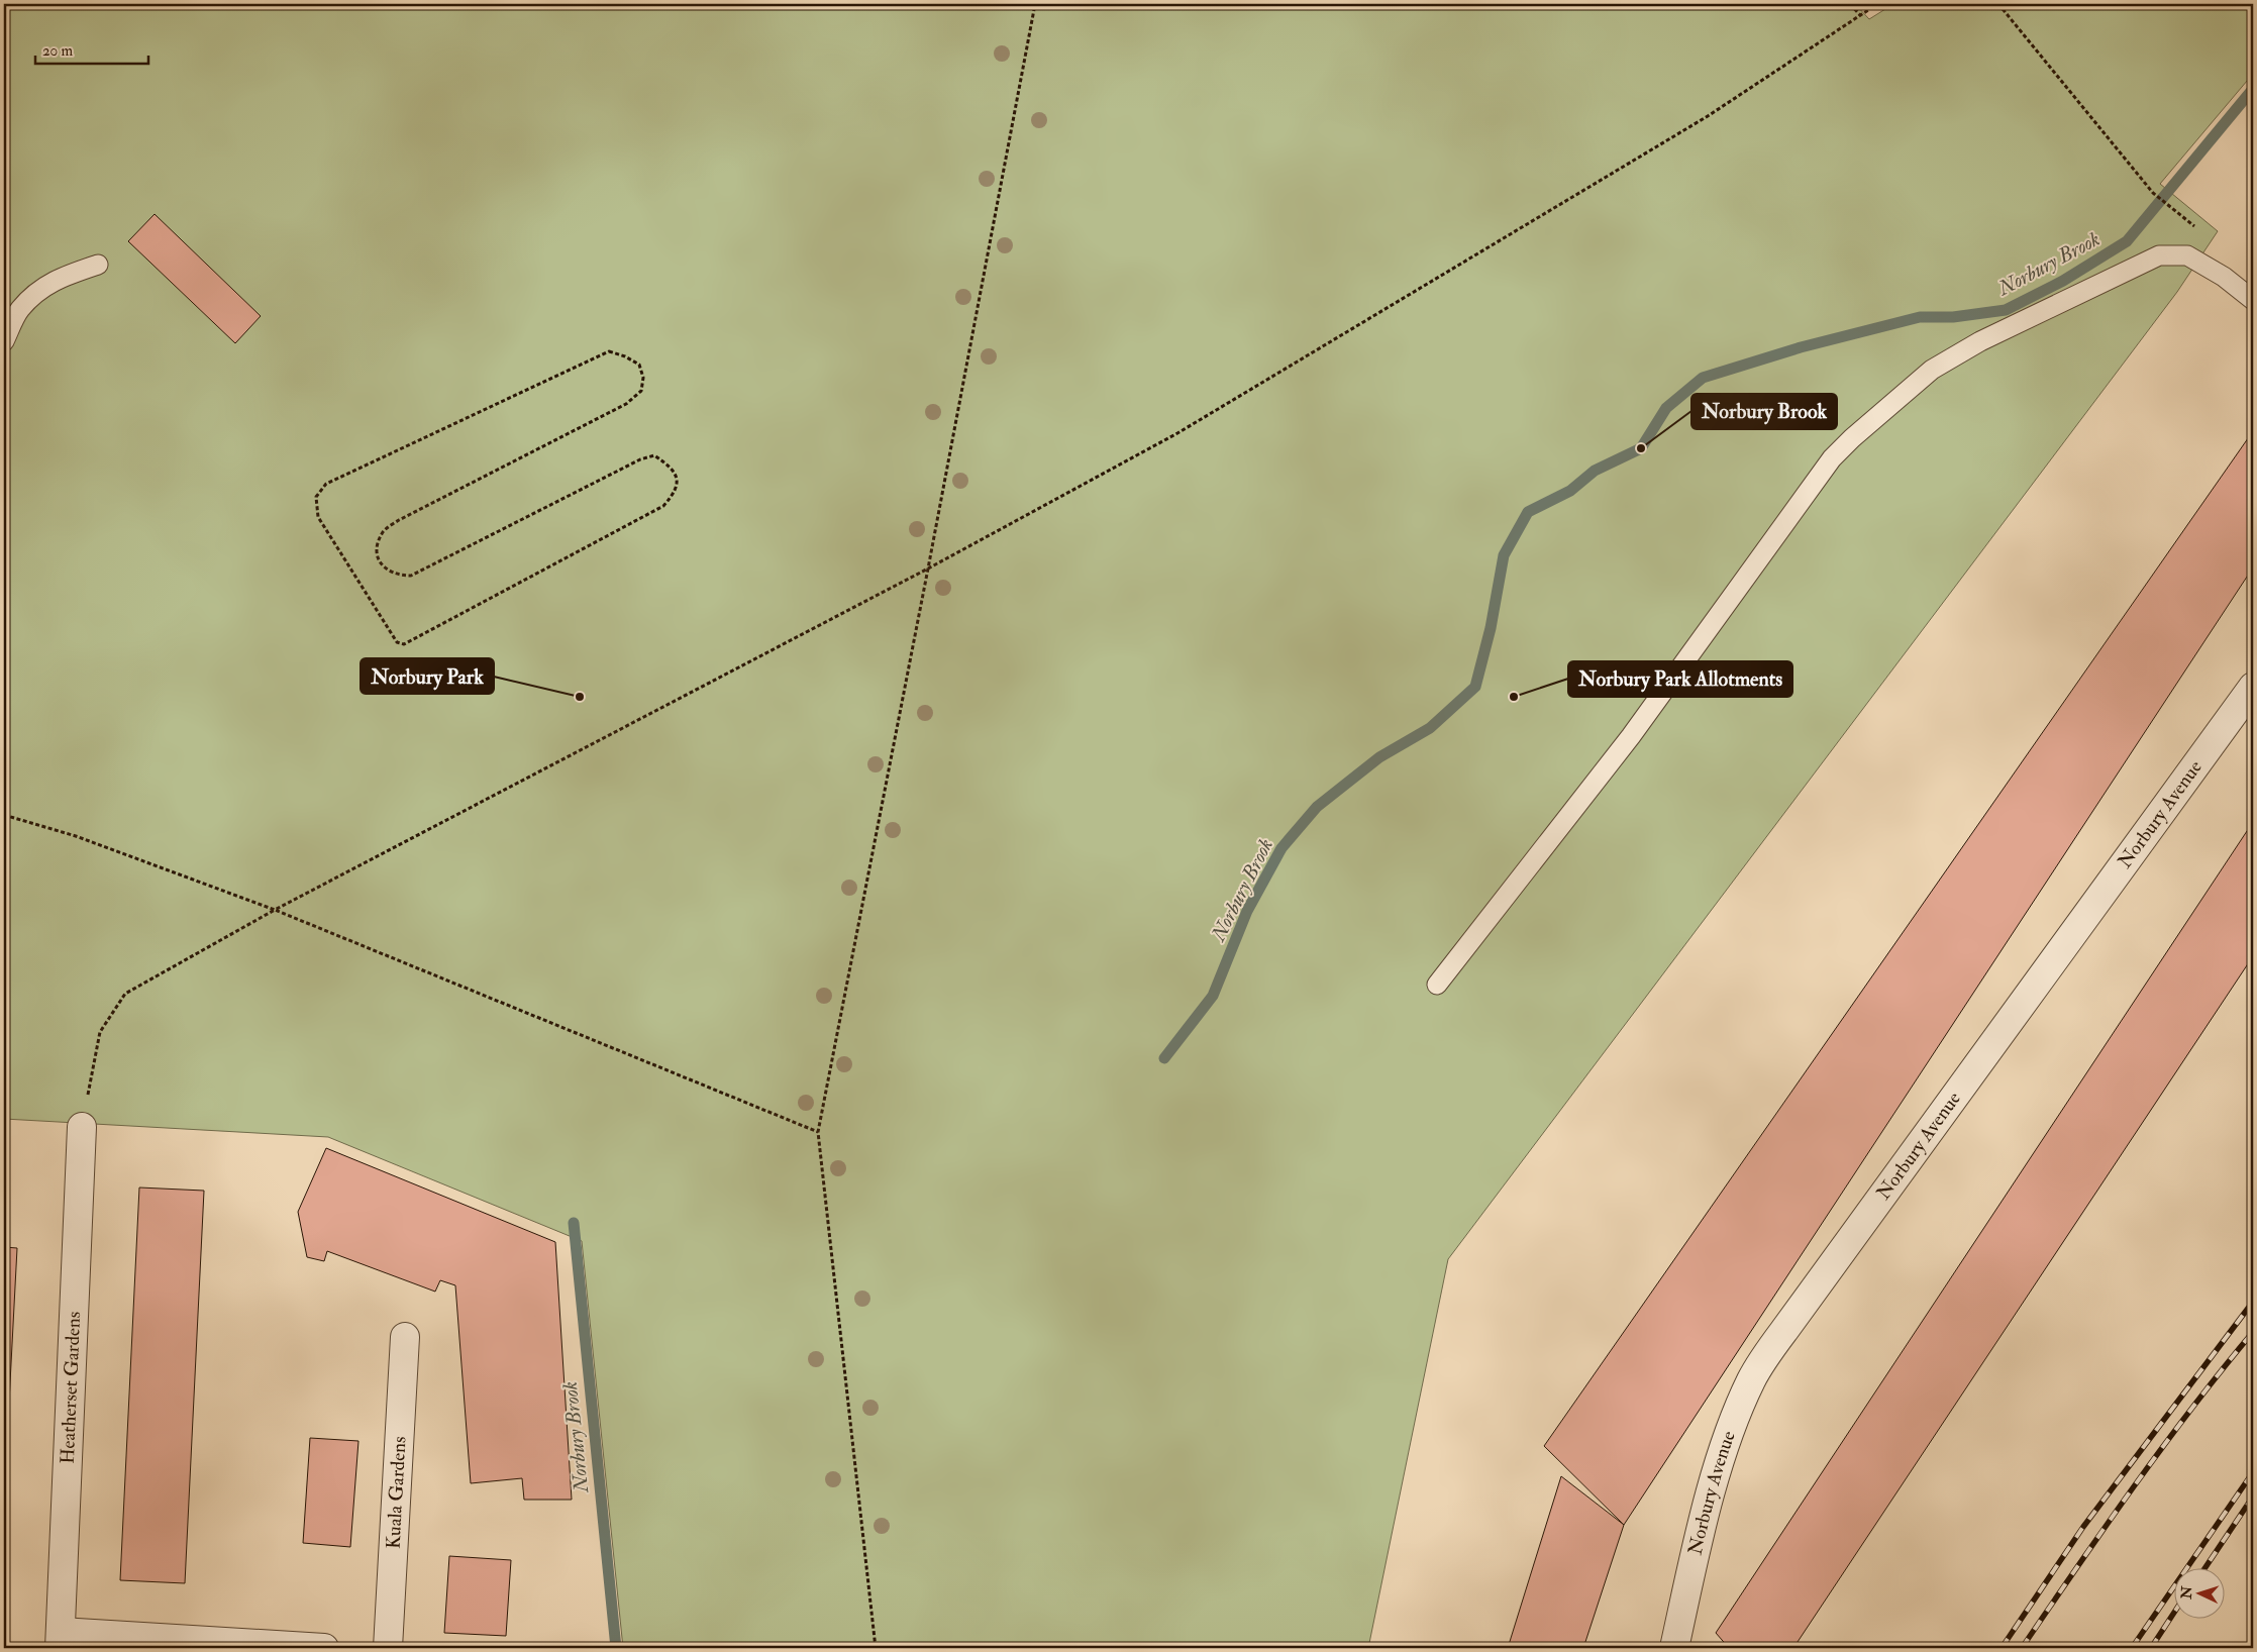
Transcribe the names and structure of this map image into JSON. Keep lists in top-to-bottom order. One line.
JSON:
{"streets":{"street":["Norbury Avenue","Heatherset Gardens","Kuala Gardens"]},"water":["Norbury Brook"],"places":["Norbury Brook","Norbury Park","Norbury Park Allotments"],"scale_bar":"20 m","north":"left"}
